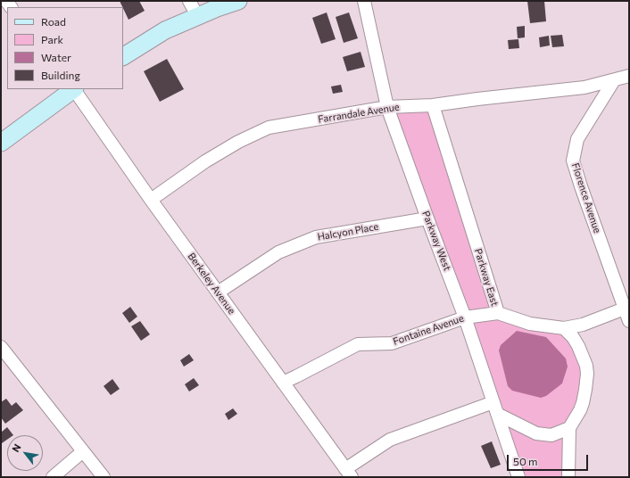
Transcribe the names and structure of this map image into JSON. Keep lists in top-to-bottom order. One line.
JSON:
{"streets":{"street":["Farrandale Avenue","Florence Avenue","Halcyon Place","Parkway West","Parkway East","Berkeley Avenue","Fontaine Avenue"]},"crossings":[["Farrandale Avenue","Florence Avenue"],["Farrandale Avenue","Parkway West"],["Farrandale Avenue","Parkway East"],["Farrandale Avenue","Berkeley Avenue"],["Halcyon Place","Parkway West"],["Halcyon Place","Berkeley Avenue"],["Parkway West","Fontaine Avenue"],["Parkway East","Fontaine Avenue"],["Berkeley Avenue","Fontaine Avenue"]],"legend":["Road","Park","Water","Building"],"scale_bar":"50 m","north":"top left"}
